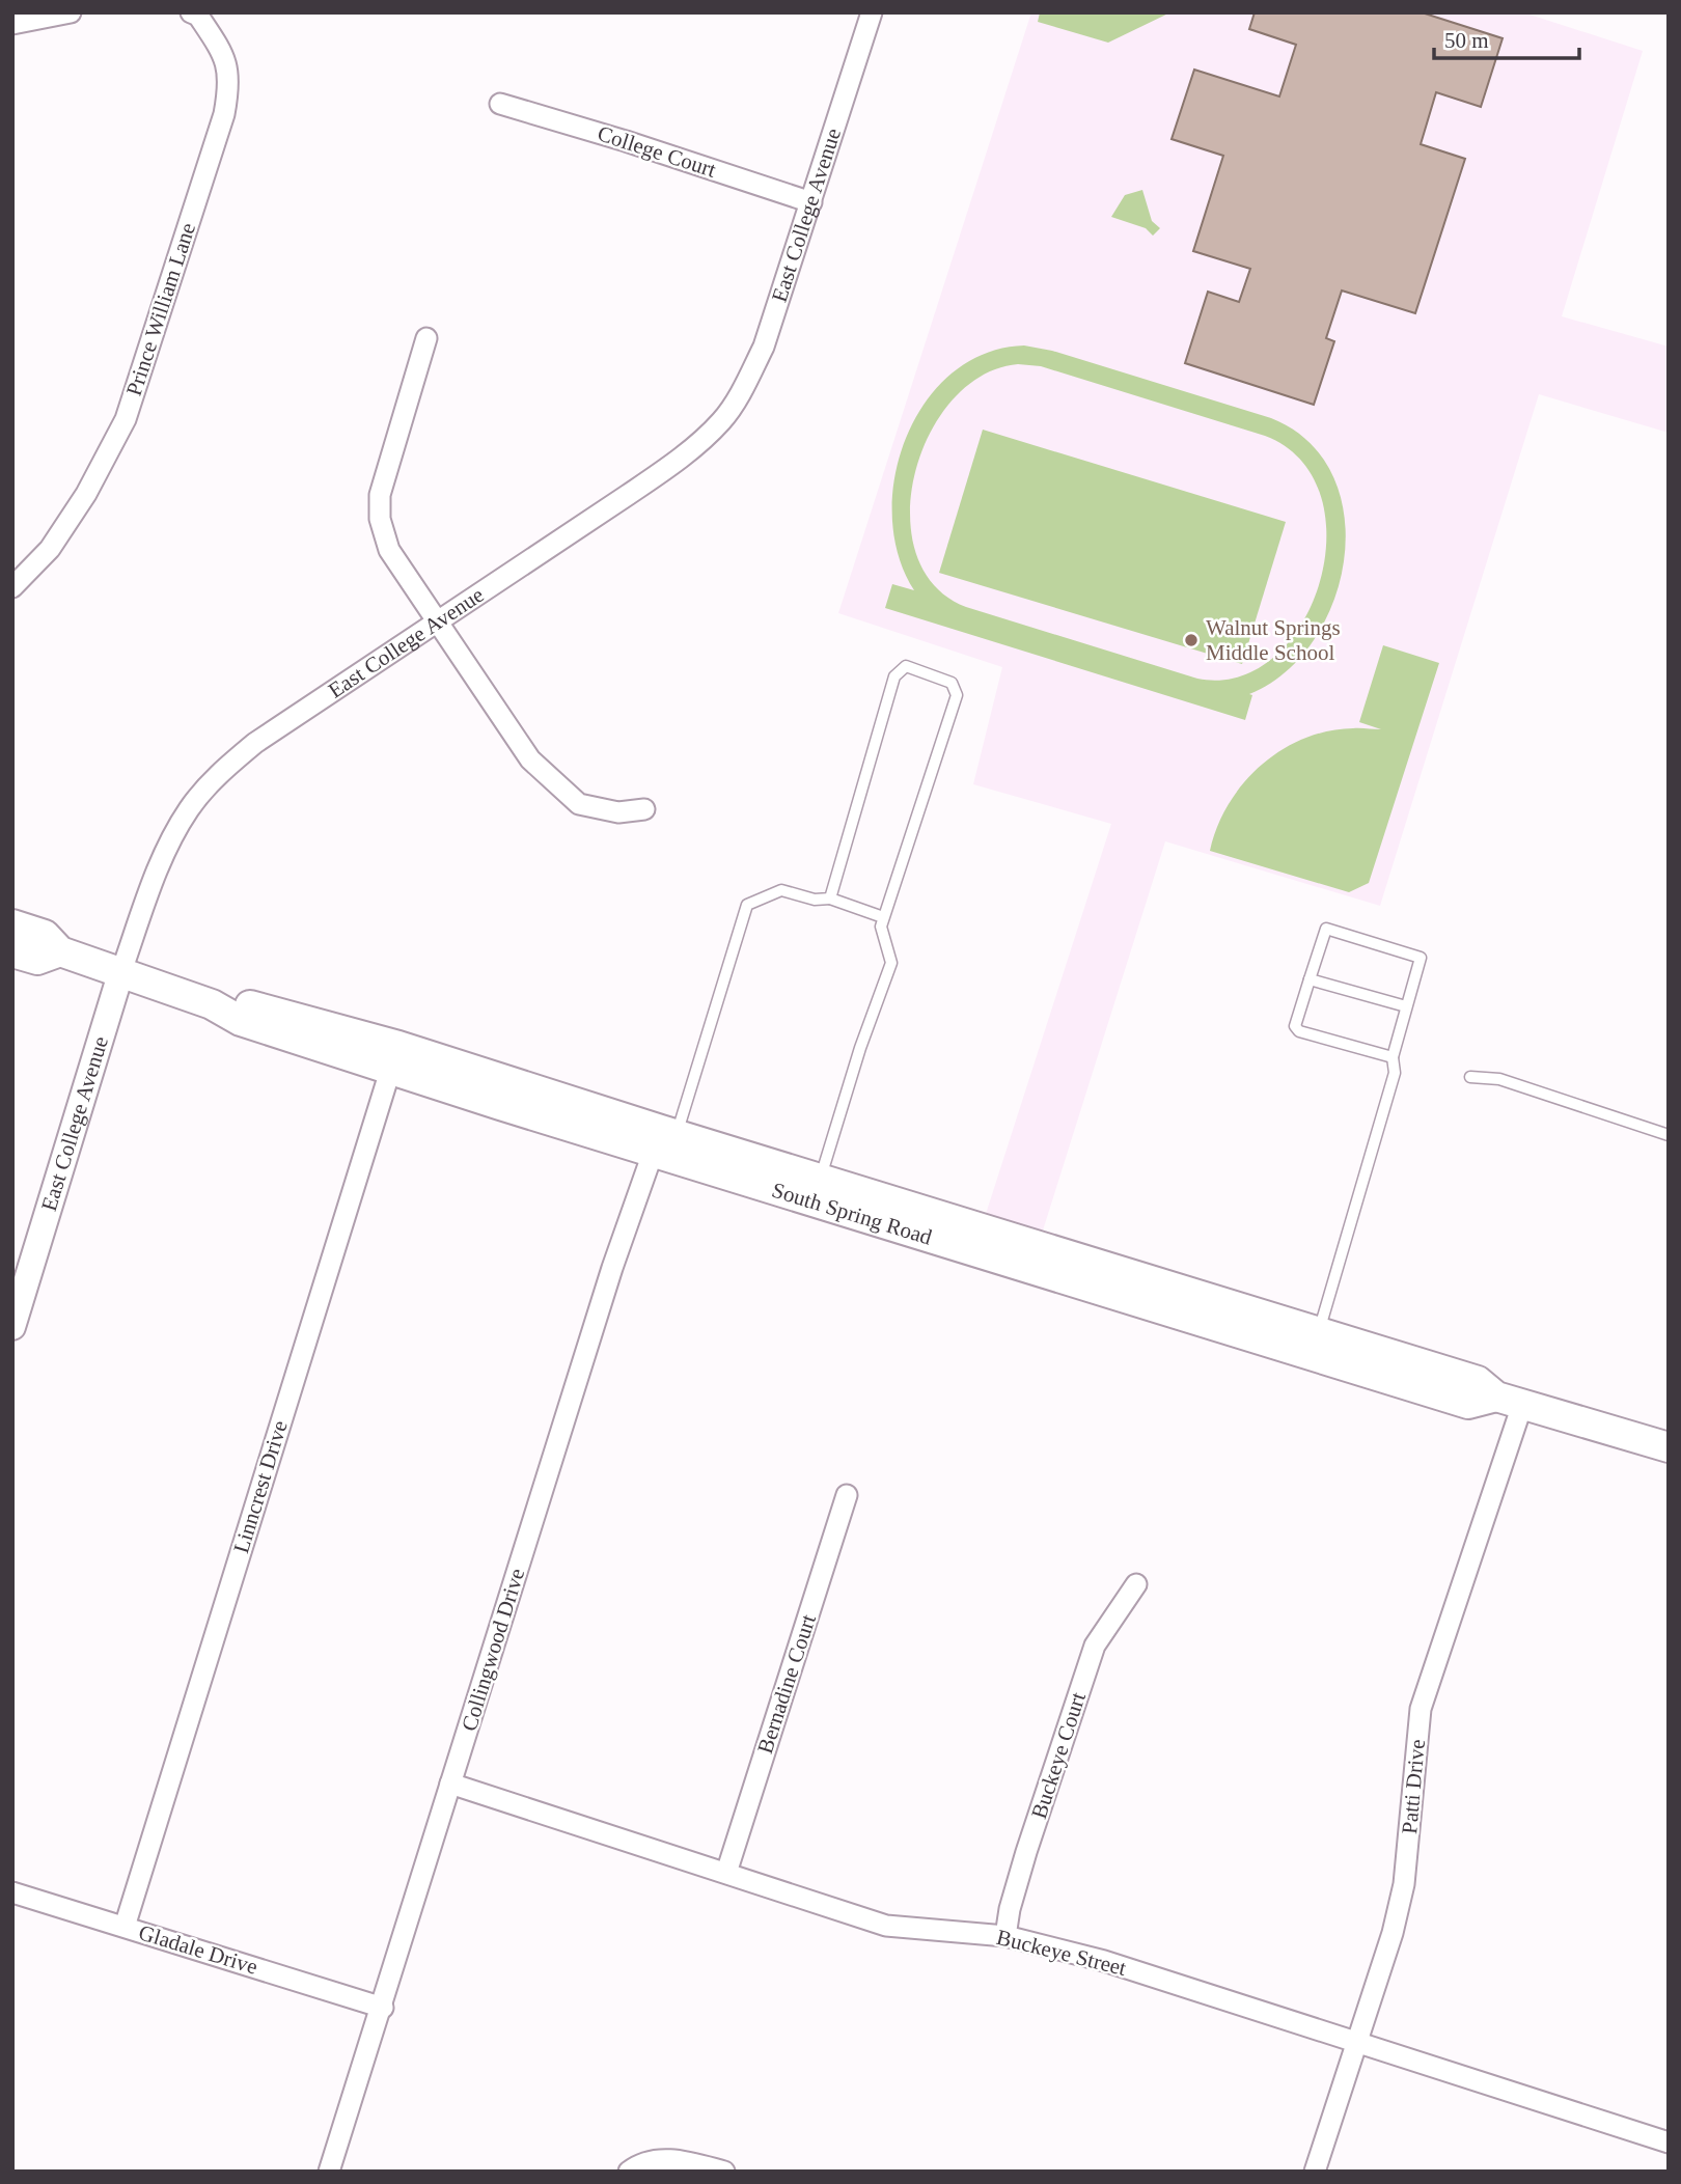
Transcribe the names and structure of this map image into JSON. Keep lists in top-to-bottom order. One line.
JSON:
{"streets":{"main road":["South Spring Road"],"street":["College Court","East College Avenue","Prince William Lane","Linncrest Drive","Collingwood Drive","Bernadine Court","Buckeye Court","Patti Drive","Gladale Drive","Buckeye Street"]},"crossings":[["College Court","East College Avenue"],["East College Avenue","South Spring Road"],["South Spring Road","Linncrest Drive"],["South Spring Road","Collingwood Drive"],["South Spring Road","Patti Drive"],["Linncrest Drive","Gladale Drive"],["Collingwood Drive","Gladale Drive"],["Collingwood Drive","Buckeye Street"],["Bernadine Court","Buckeye Street"],["Buckeye Court","Buckeye Street"],["Patti Drive","Buckeye Street"]],"places":["Walnut Springs Middle School"],"scale_bar":"50 m"}
